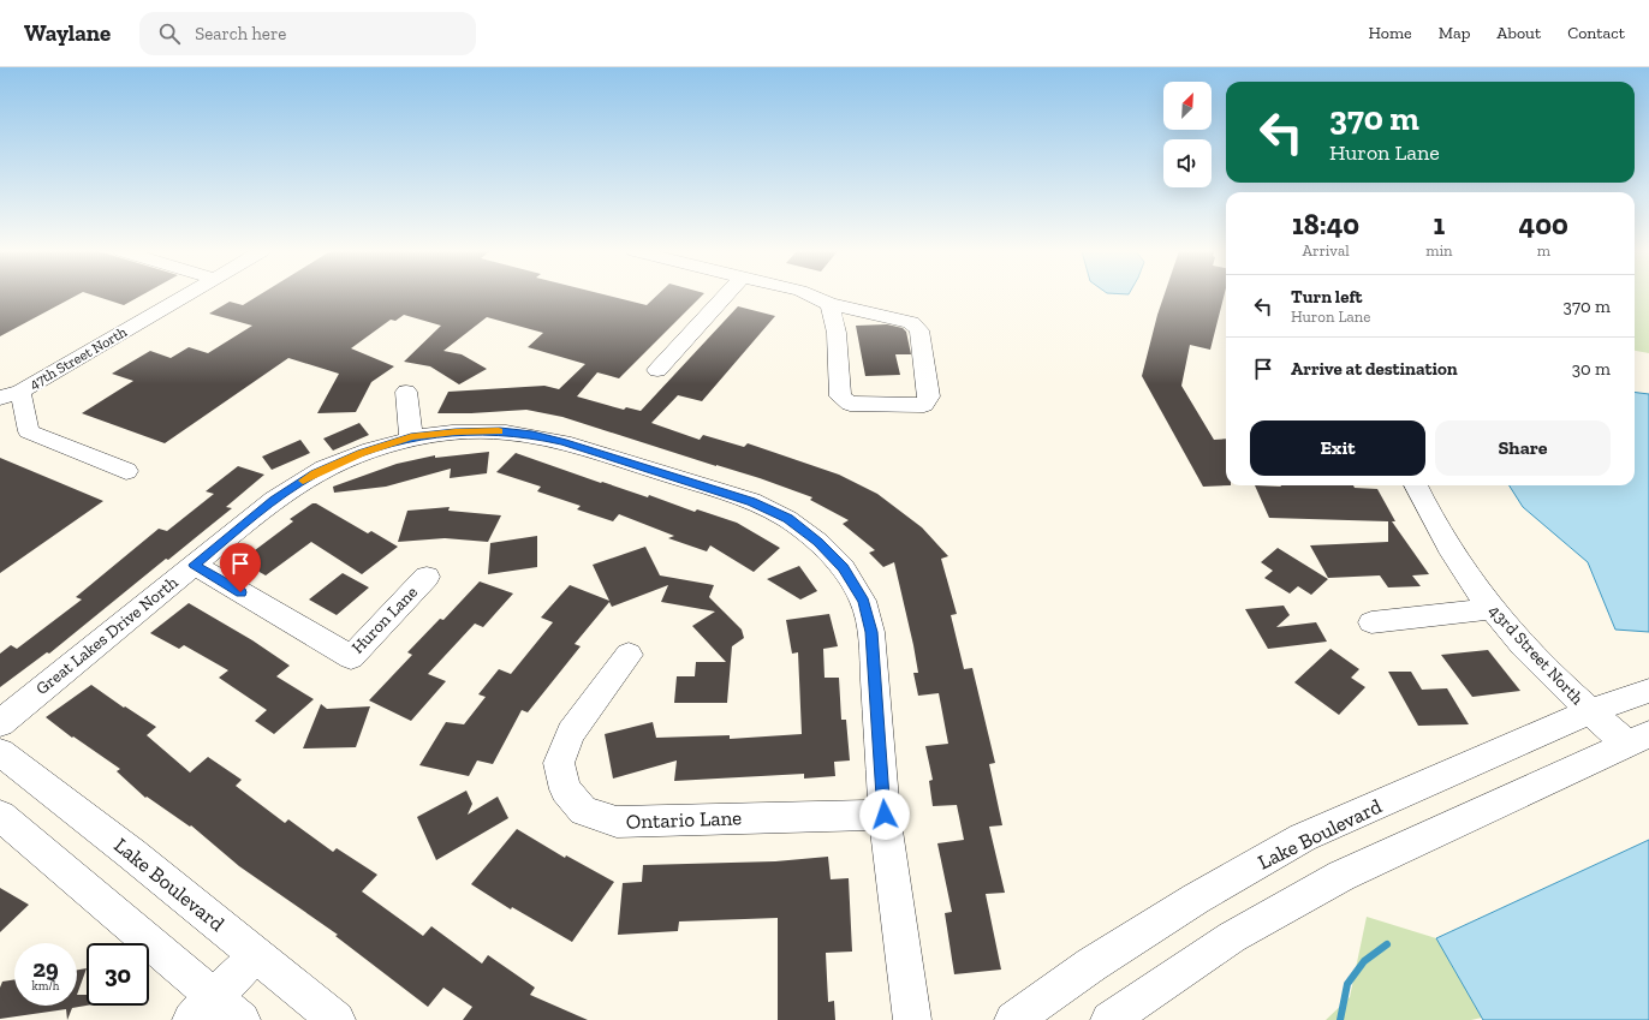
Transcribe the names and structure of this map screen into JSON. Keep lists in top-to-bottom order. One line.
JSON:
{"streets":{"street":["47th Street North","Huron Lane","Great Lakes Drive North","43rd Street North","Ontario Lane","Lake Boulevard"]},"crossings":[["Huron Lane","Great Lakes Drive North"],["Great Lakes Drive North","Ontario Lane"],["43rd Street North","Lake Boulevard"]],"north":"top right","page":{"header":"Waylane","search":"Search here","nav":["Home","Map","About","Contact"],"turn":["370 m","Huron Lane"],"eta":["18:40","Arrival","1","min","400","m"],"list":[{"name":"Turn left","note":"Huron Lane","value":"370 m"},{"name":"Arrive at destination","value":"30 m"}],"buttons":["Exit","Share"],"speed":"29 km/h","limit":"30"}}
